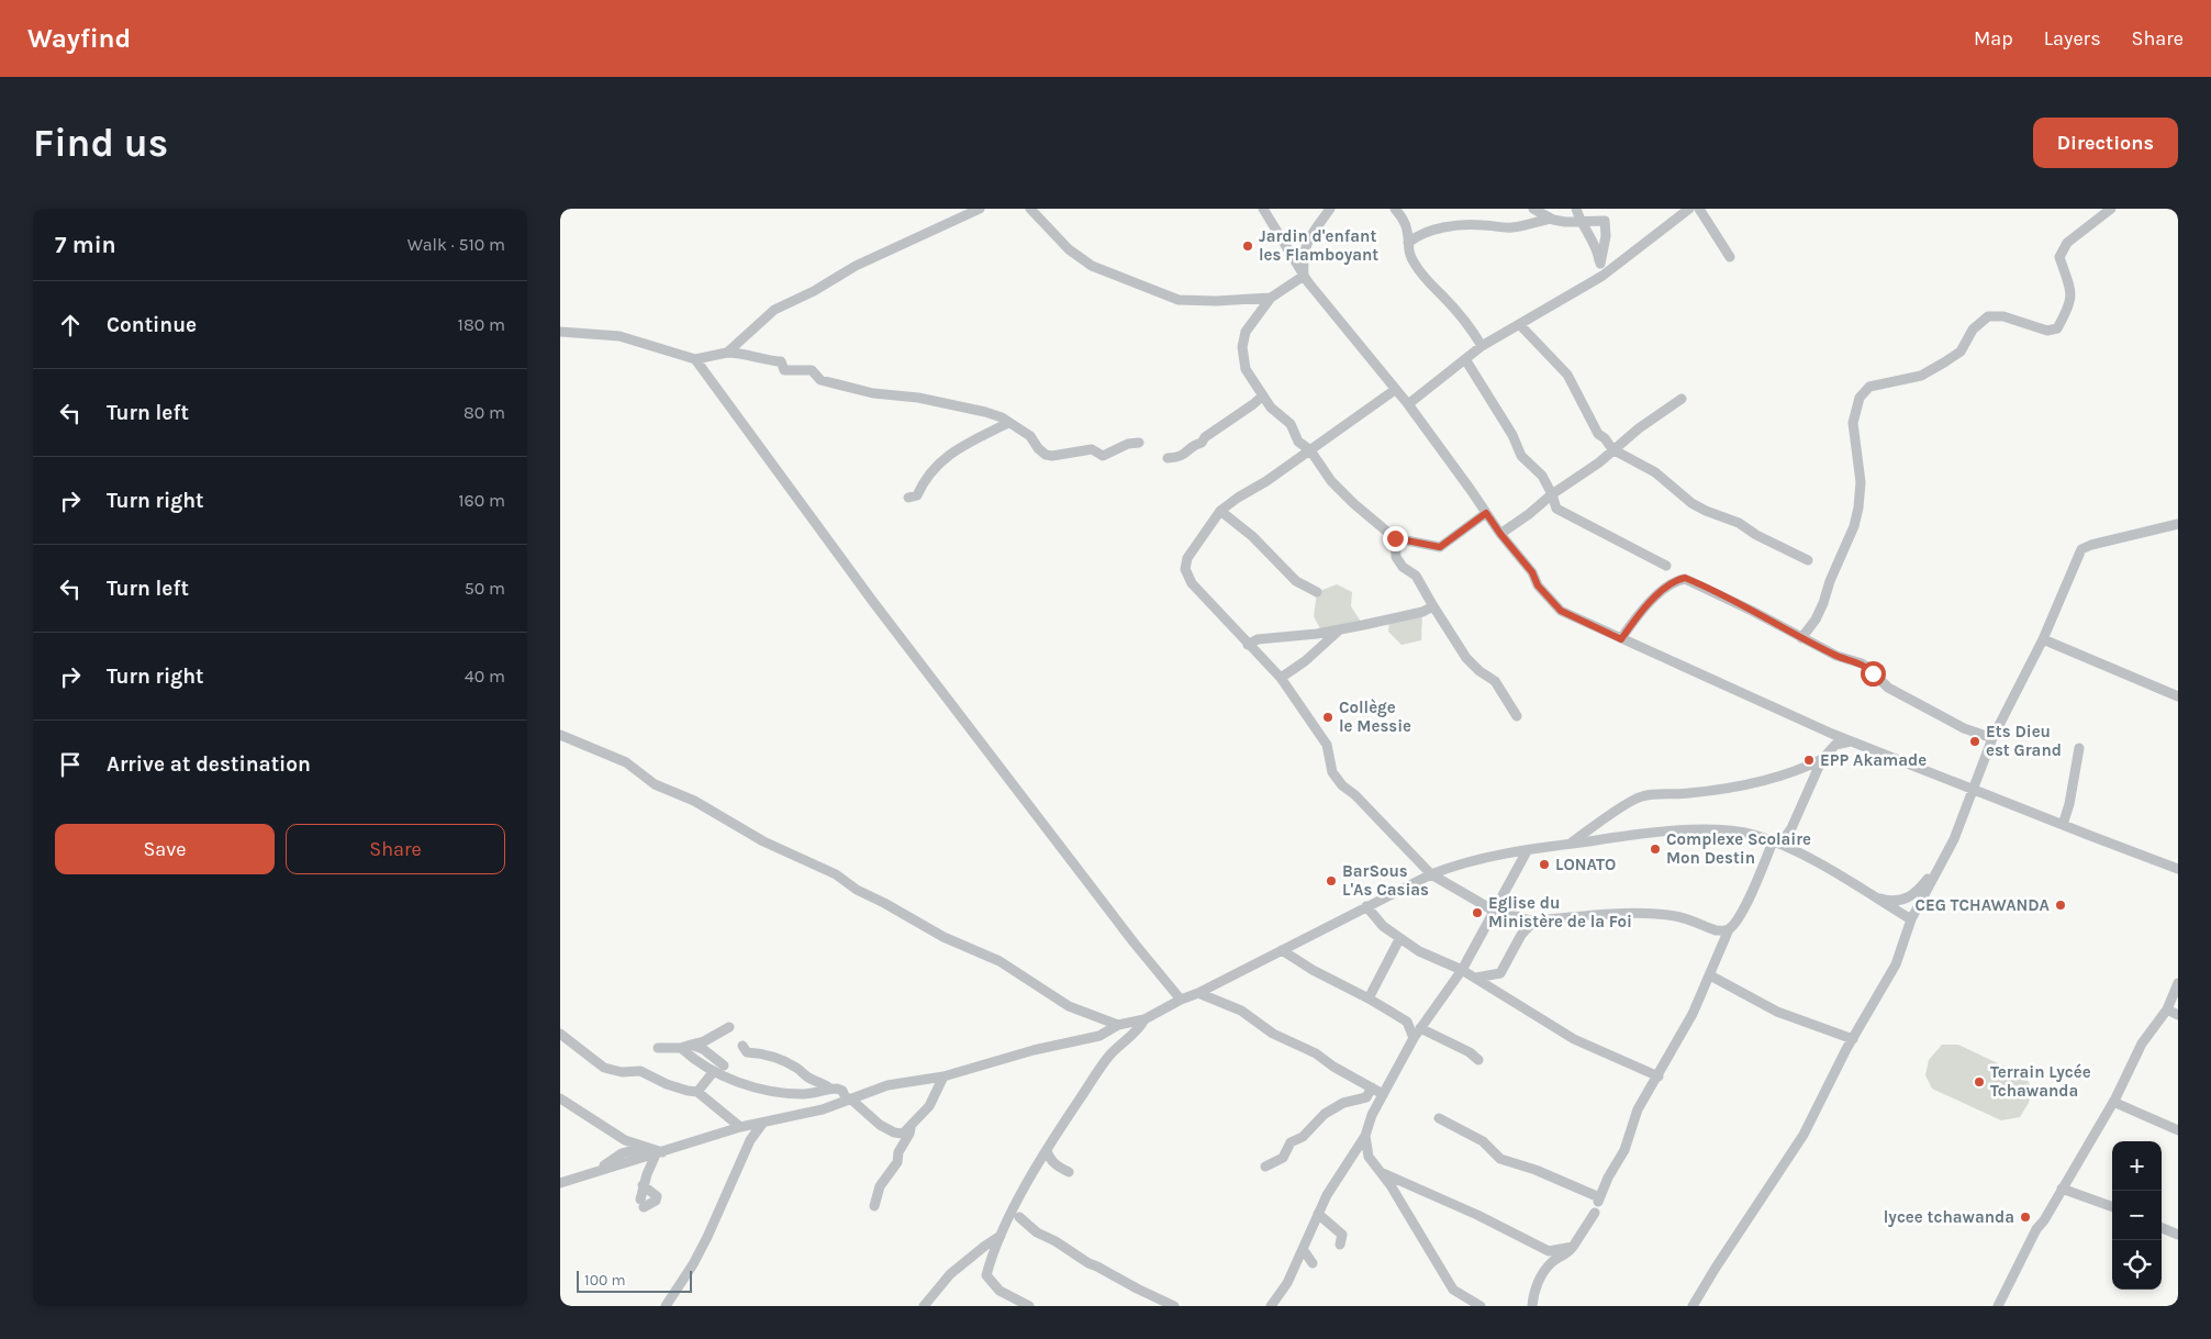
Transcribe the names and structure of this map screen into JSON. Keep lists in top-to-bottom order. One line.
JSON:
{"places":["Jardin d'enfant les Flamboyant","Collège le Messie","Ets Dieu est Grand","EPP Akamade","Complexe Scolaire Mon Destin","LONATO","BarSous L'As Casias","CEG TCHAWANDA","Eglise du Ministère de la Foi","Terrain Lycée Tchawanda","lycee tchawanda"],"scale_bar":"100 m","page":{"header":"Wayfind","nav":["Map","Layers","Share"],"buttons":["Directions",["Save","Share"]],"title":"Find us","heading":["7 min","Walk · 510 m"],"list":[["Continue","180 m"],["Turn left","80 m"],["Turn right","160 m"],["Turn left","50 m"],["Turn right","40 m"],"Arrive at destination"],"map_buttons":["+","−"],"scale":"100 m"}}
